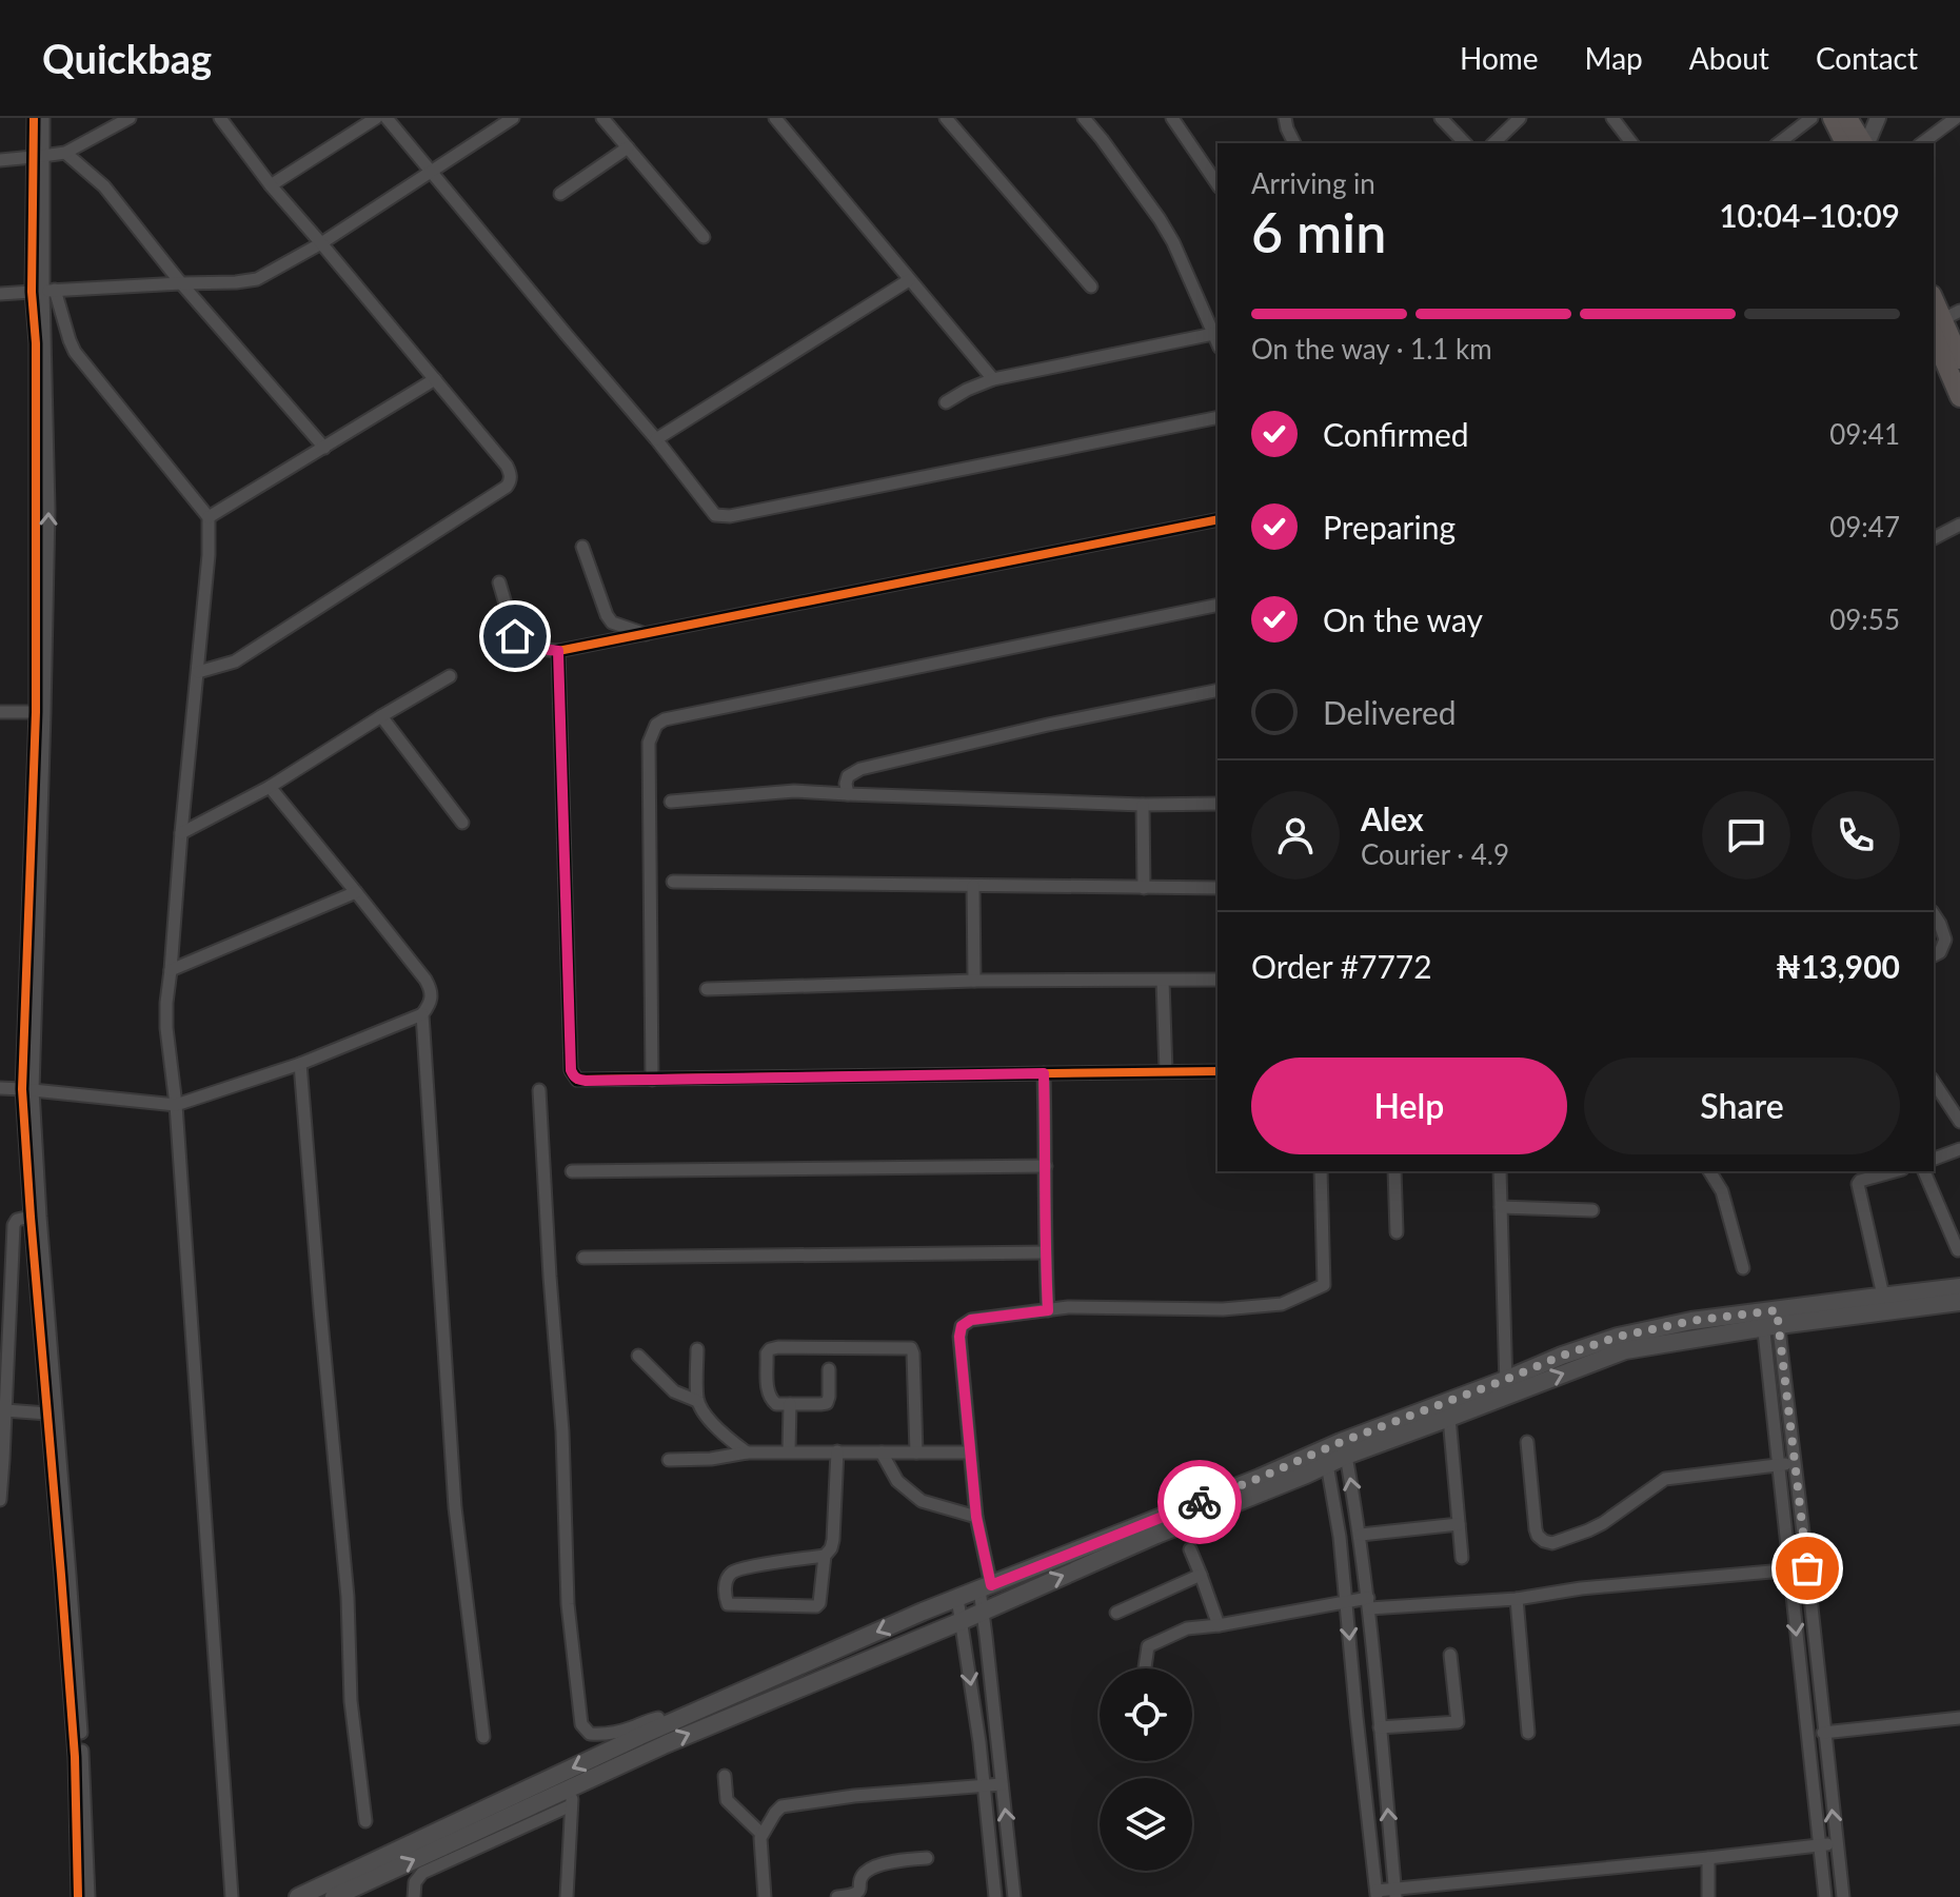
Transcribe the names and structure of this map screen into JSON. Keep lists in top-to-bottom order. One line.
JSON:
{"page":{"header":"Quickbag","nav":["Home","Map","About","Contact"],"heading":["6 min","Arriving in","10:04–10:09"],"panel":["Alex","Courier · 4.9","Order #7772","₦13,900"],"bar":"On the way · 1.1 km","list":[["Confirmed","09:41"],["Preparing","09:47"],["On the way","09:55"],"Delivered"],"buttons":["Help","Share"]}}
